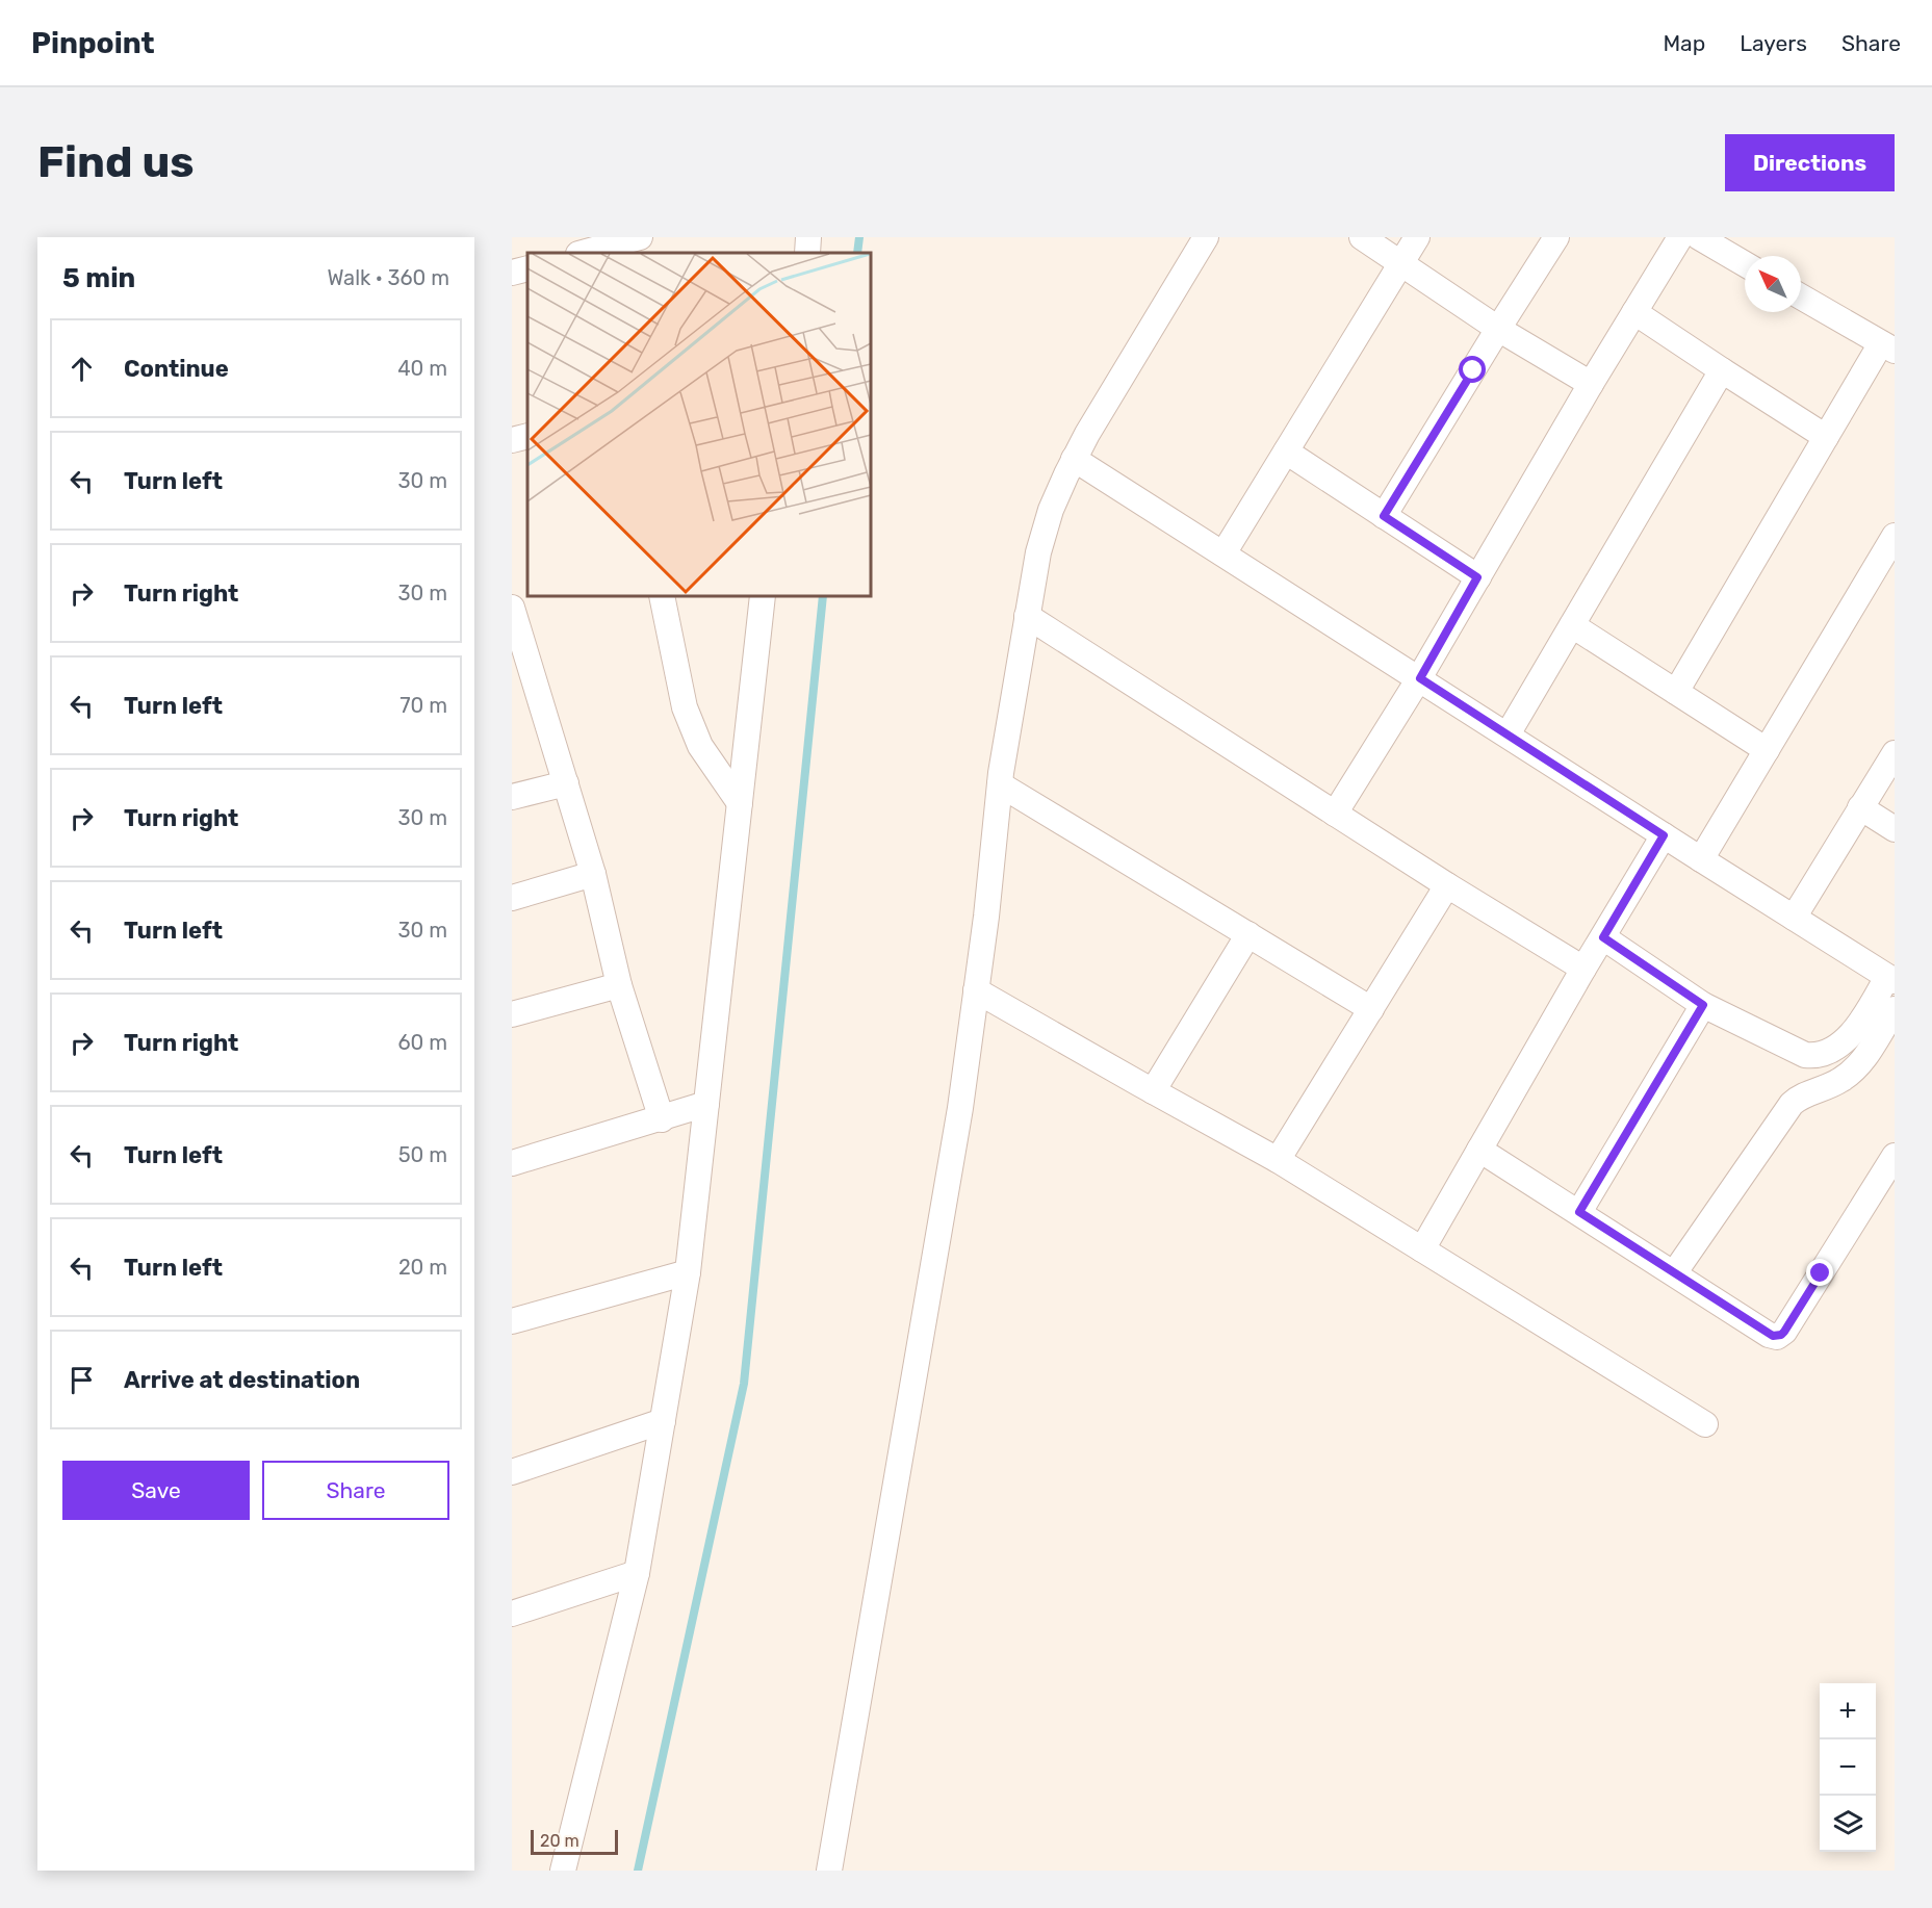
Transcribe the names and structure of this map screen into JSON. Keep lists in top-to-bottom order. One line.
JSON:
{"scale_bar":"20 m","north":"top left","page":{"header":"Pinpoint","nav":["Map","Layers","Share"],"buttons":["Directions",["Save","Share"]],"title":"Find us","heading":["5 min","Walk · 360 m"],"list":[["Continue","40 m"],["Turn left","30 m"],["Turn right","30 m"],["Turn left","70 m"],["Turn right","30 m"],["Turn left","30 m"],["Turn right","60 m"],["Turn left","50 m"],["Turn left","20 m"],"Arrive at destination"],"map_buttons":["+","−"],"scale":"20 m"}}
